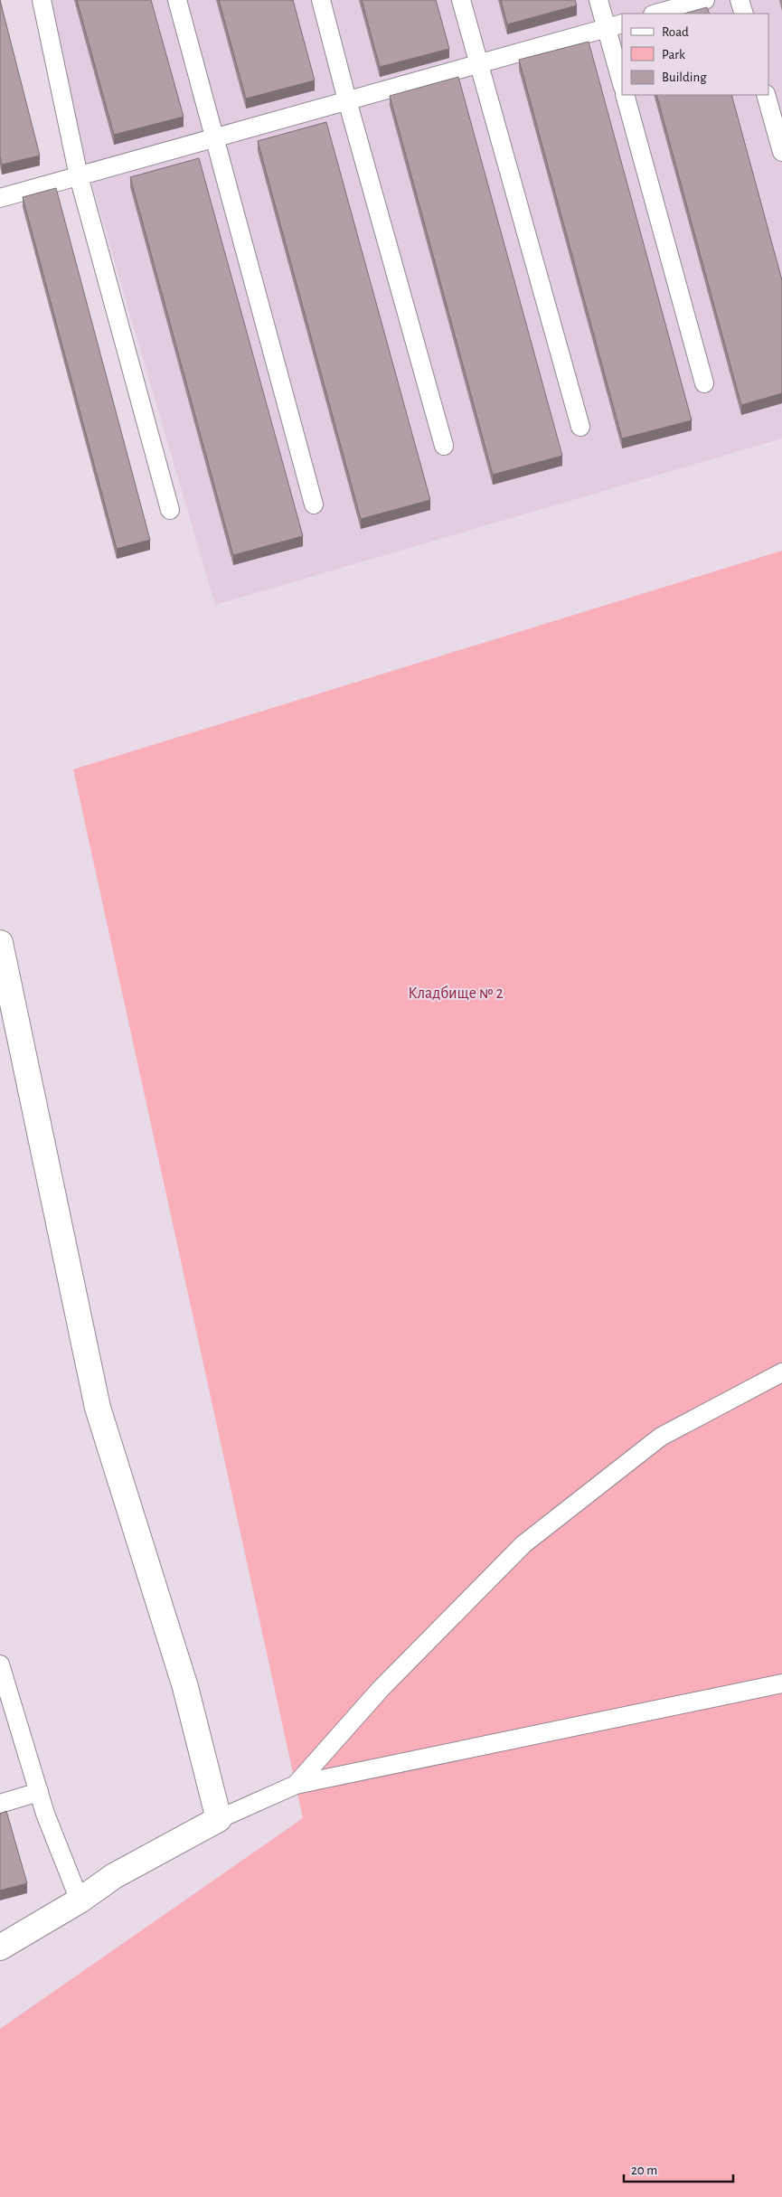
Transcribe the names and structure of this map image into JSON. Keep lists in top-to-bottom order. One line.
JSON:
{"parks":["Кладбище № 2"],"legend":["Road","Park","Building"],"scale_bar":"20 m"}
